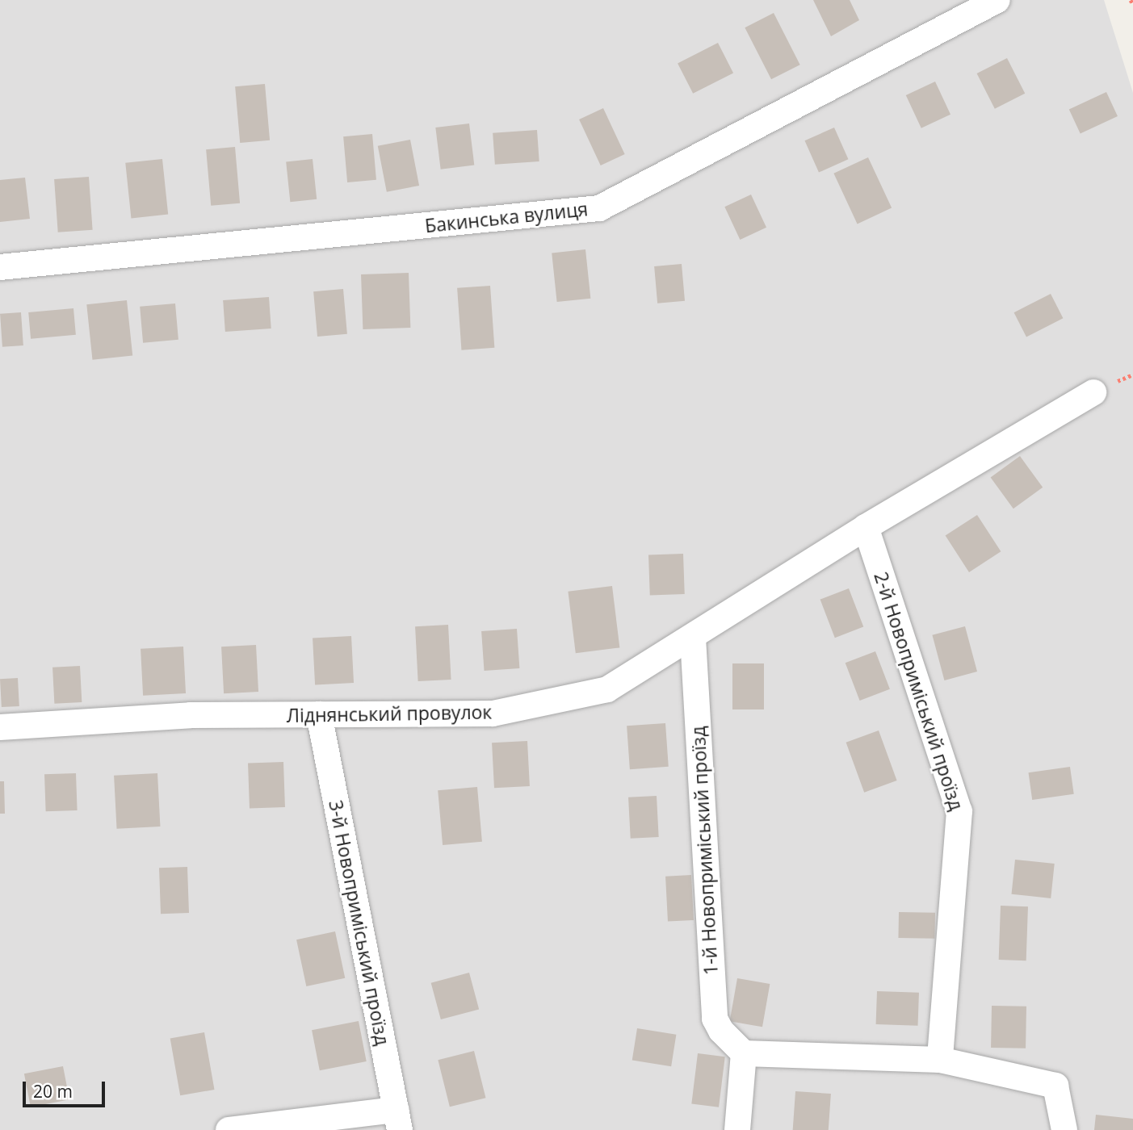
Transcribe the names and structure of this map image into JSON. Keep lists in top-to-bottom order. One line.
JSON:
{"streets":{"street":["Бакинська вулиця","2-й Новоприміський проїзд","Ліднянський провулок","1-й Новоприміський проїзд","3-й Новоприміський проїзд"]},"crossings":[["2-й Новоприміський проїзд","Ліднянський провулок"],["Ліднянський провулок","1-й Новоприміський проїзд"],["Ліднянський провулок","3-й Новоприміський проїзд"]],"scale_bar":"20 m"}
